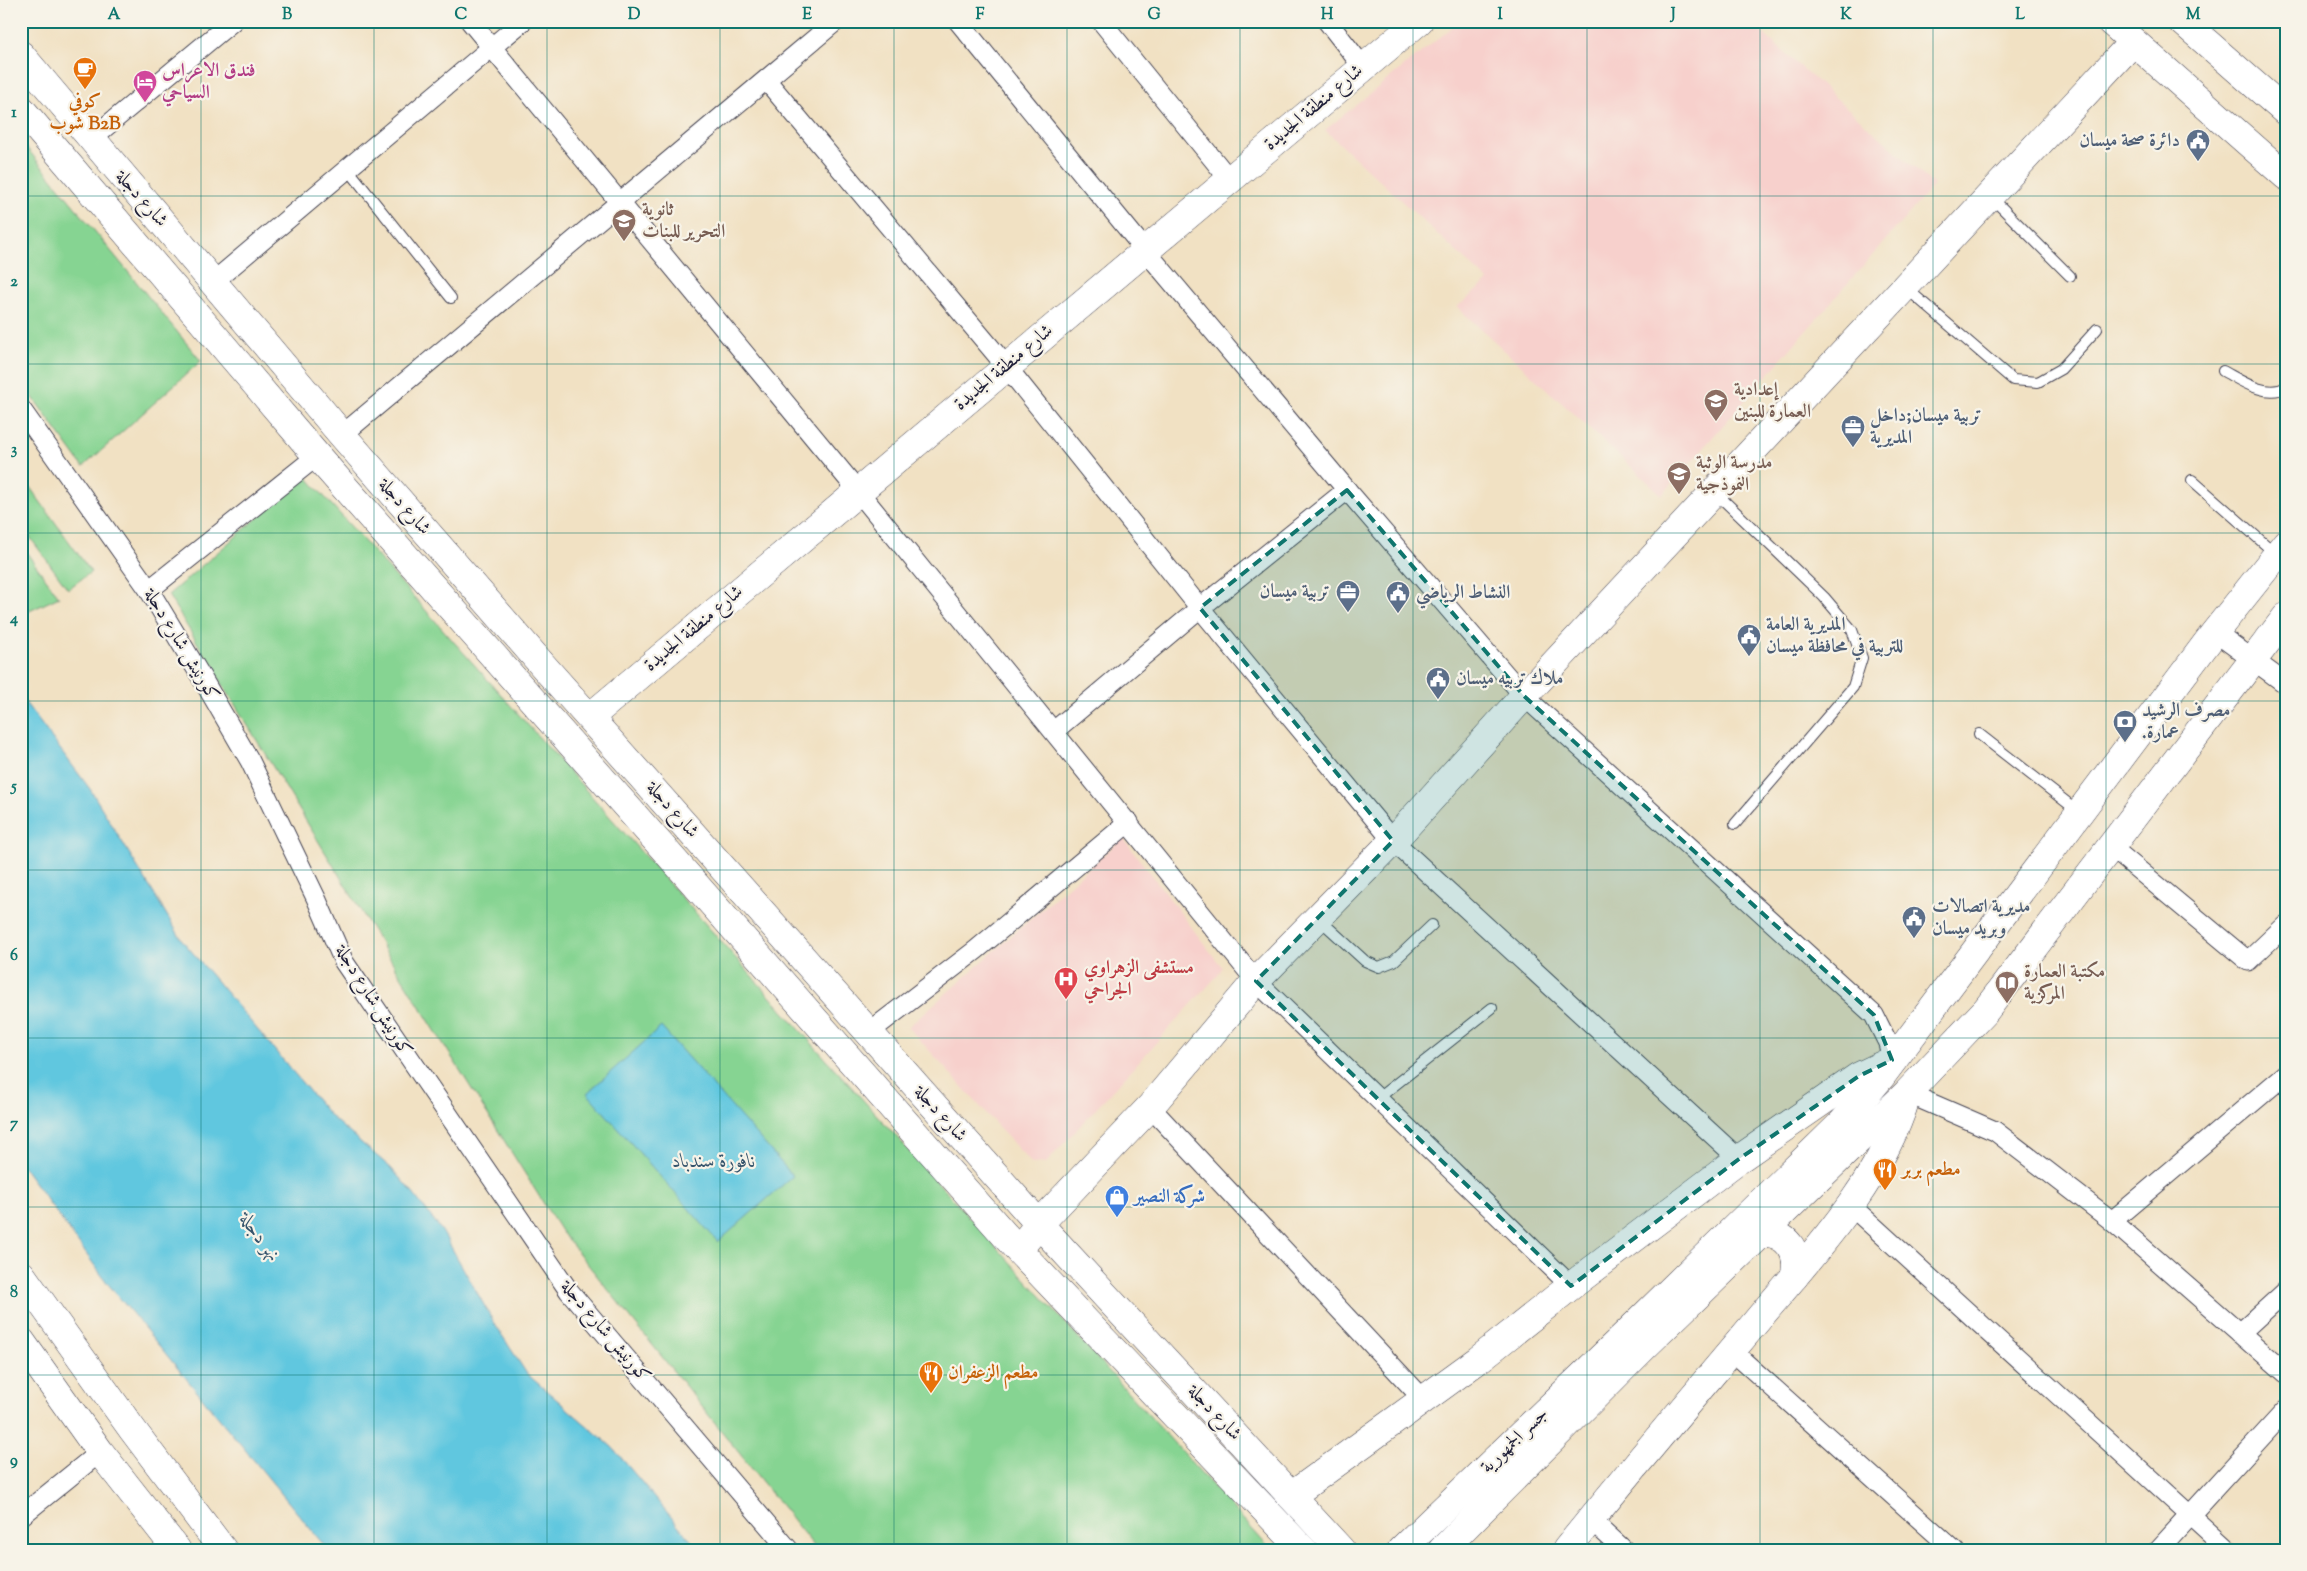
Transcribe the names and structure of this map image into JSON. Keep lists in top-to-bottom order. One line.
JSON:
{"streets":{"main road":["شارع منطقة الجديدة","شارع دجلة","جسر الجمهورية"],"street":["كورنيش شارع دجلة"]},"crossings":[["شارع منطقة الجديدة","شارع دجلة"]],"water":["نافورة سندباد","نهر دجلة"],"places":{"cafe":["كوفي شوب B2B"],"hotel":["فندق الاعراس السياحي"],"public building":["دائرة صحة ميسان","النشاط الرياضي","المديرية العامة للتربية في محافظة ميسان","ملاك تربيه ميسان","مديرية اتصالات وبريد ميسان"],"school or university":["ثانوية التحرير للبنات","إعدادية العمارة للبنين","مدرسة الوثبة النموذجية"],"office":["تربية ميسان;داخل المديرية","تربية ميسان"],"bank":["مصرف الرشيد .عمارة"],"hospital":["مستشفى الزهراوي الجراحي"],"library":["مكتبة العمارة المركزية"],"restaurant":["مطعم بربر","مطعم الزعفران"],"shop":["شركة النصير"]},"grid":{"columns":["A","B","C","D","E","F","G","H","I","J","K","L","M"],"rows":["1","2","3","4","5","6","7","8","9"]}}
